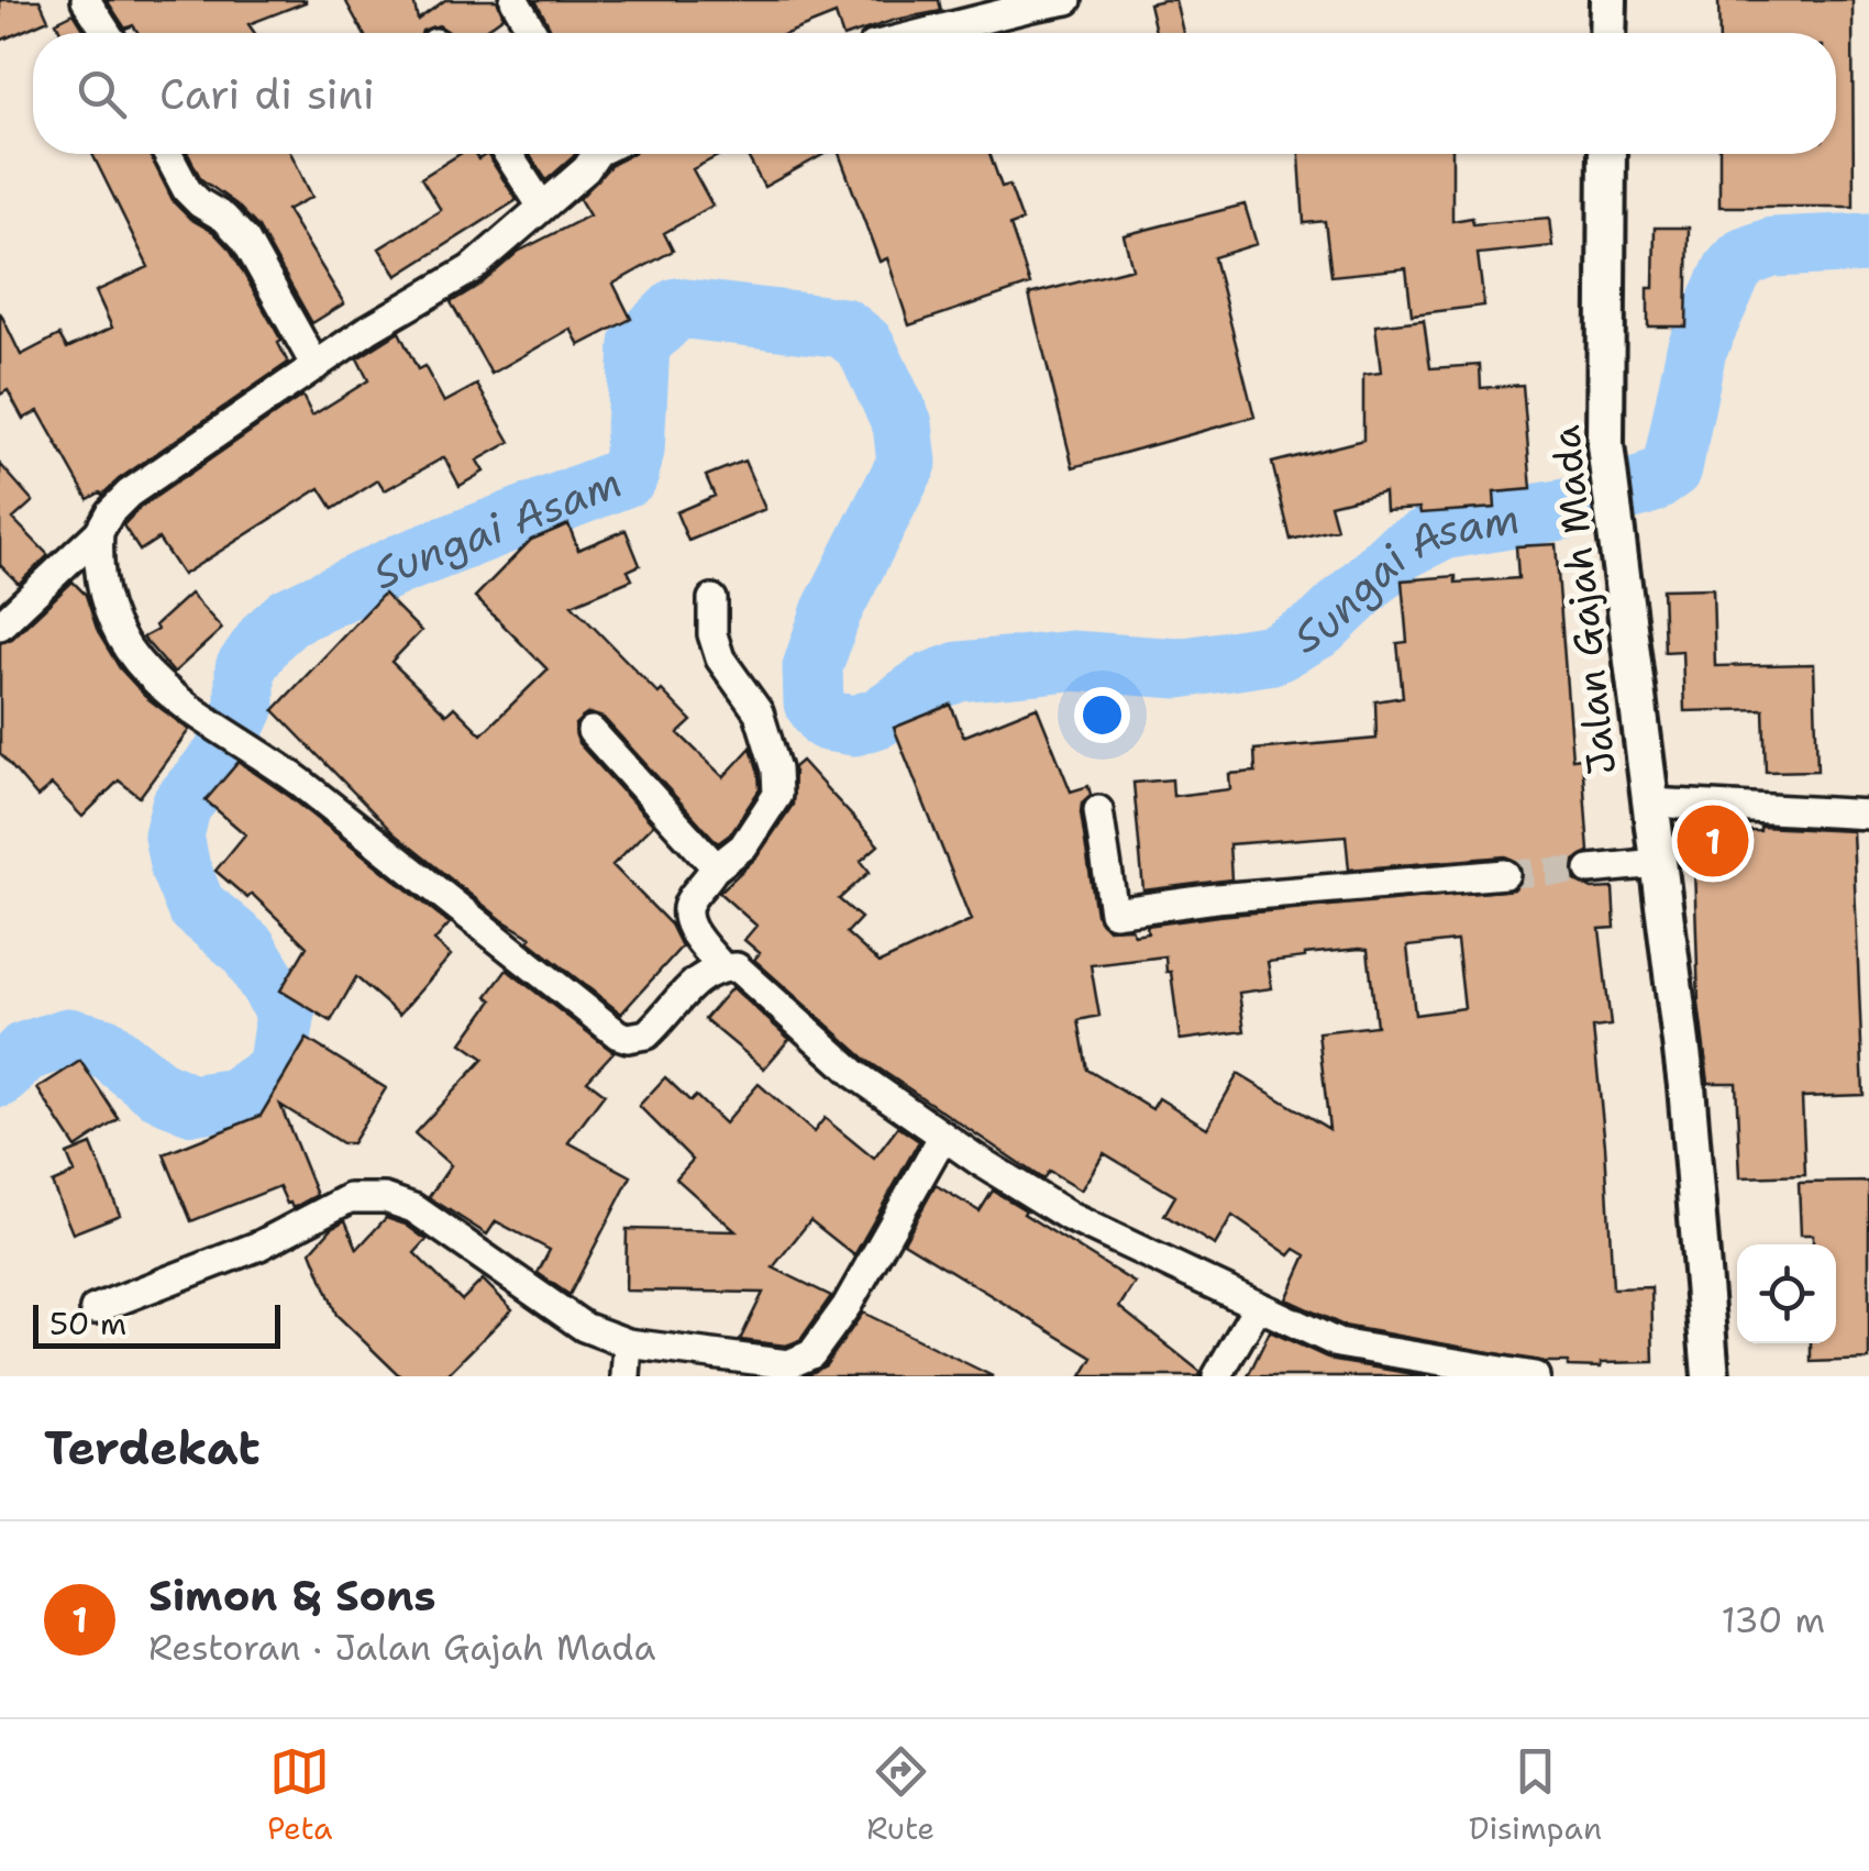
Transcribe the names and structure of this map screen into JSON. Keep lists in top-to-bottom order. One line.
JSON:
{"streets":{"main road":["Jalan Gajah Mada"]},"water":["Sungai Asam"],"scale_bar":"50 m","page":{"search":"Cari di sini","pins":"1","scale":"50 m","heading":"Terdekat","list":[{"mark":"1","name":"Simon & Sons","note":"Restoran · Jalan Gajah Mada","value":"130 m"}],"nav":["Peta","Rute","Disimpan"]}}
